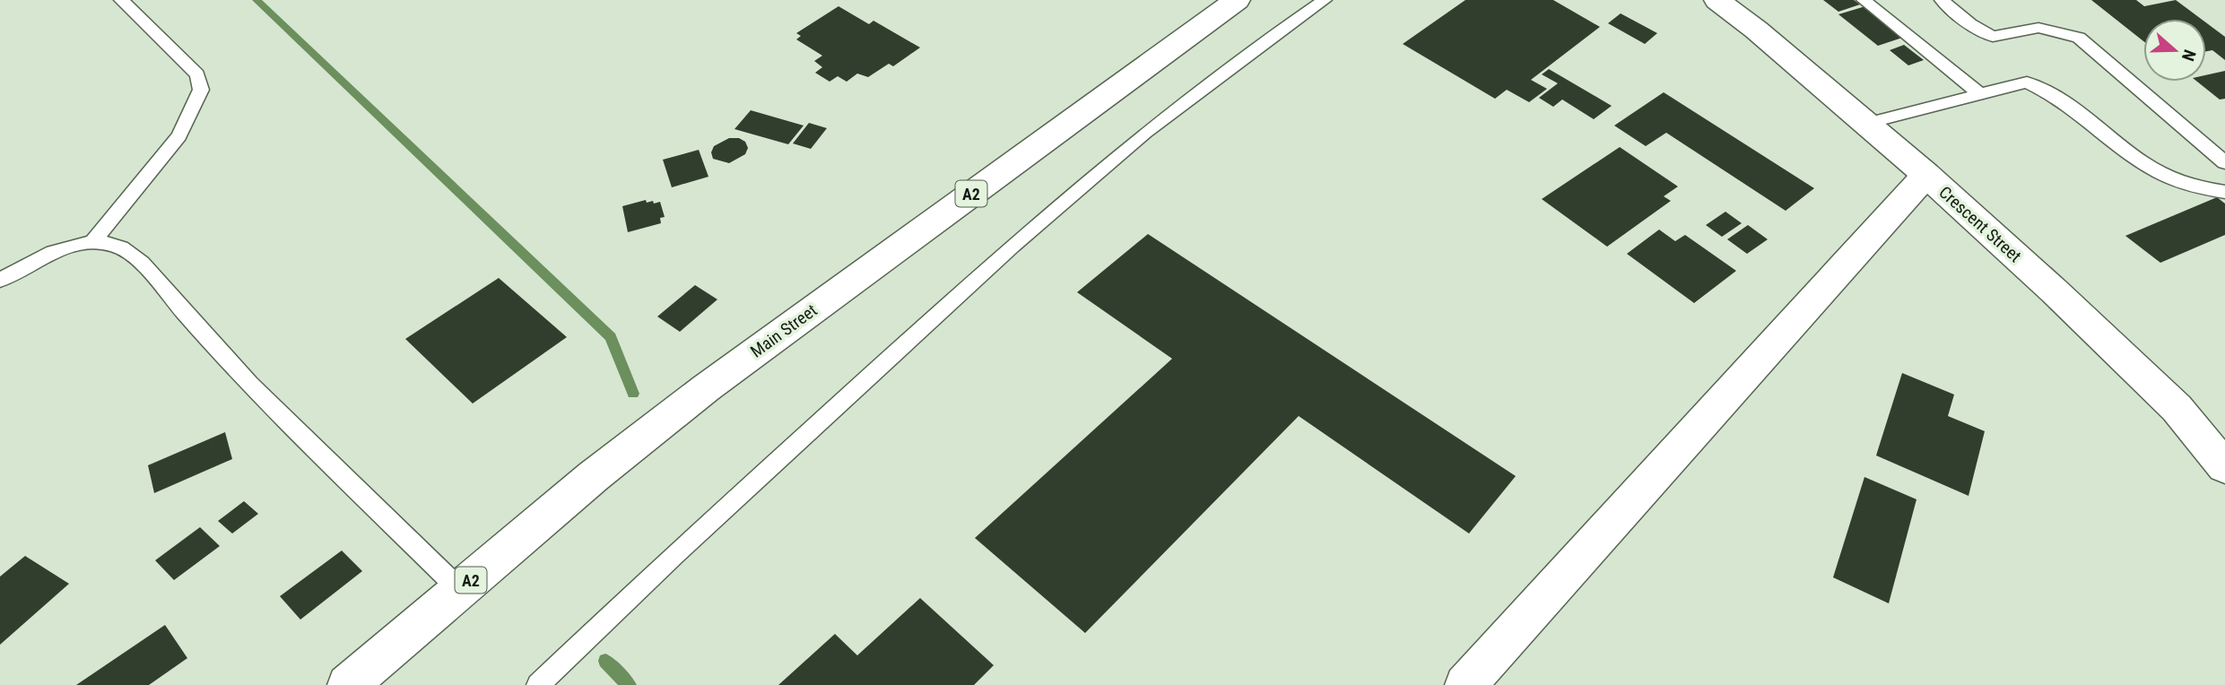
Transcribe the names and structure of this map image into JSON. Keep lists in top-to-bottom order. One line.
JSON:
{"streets":{"main road":["A2","Crescent Street","Main Street"]},"north":"right"}
